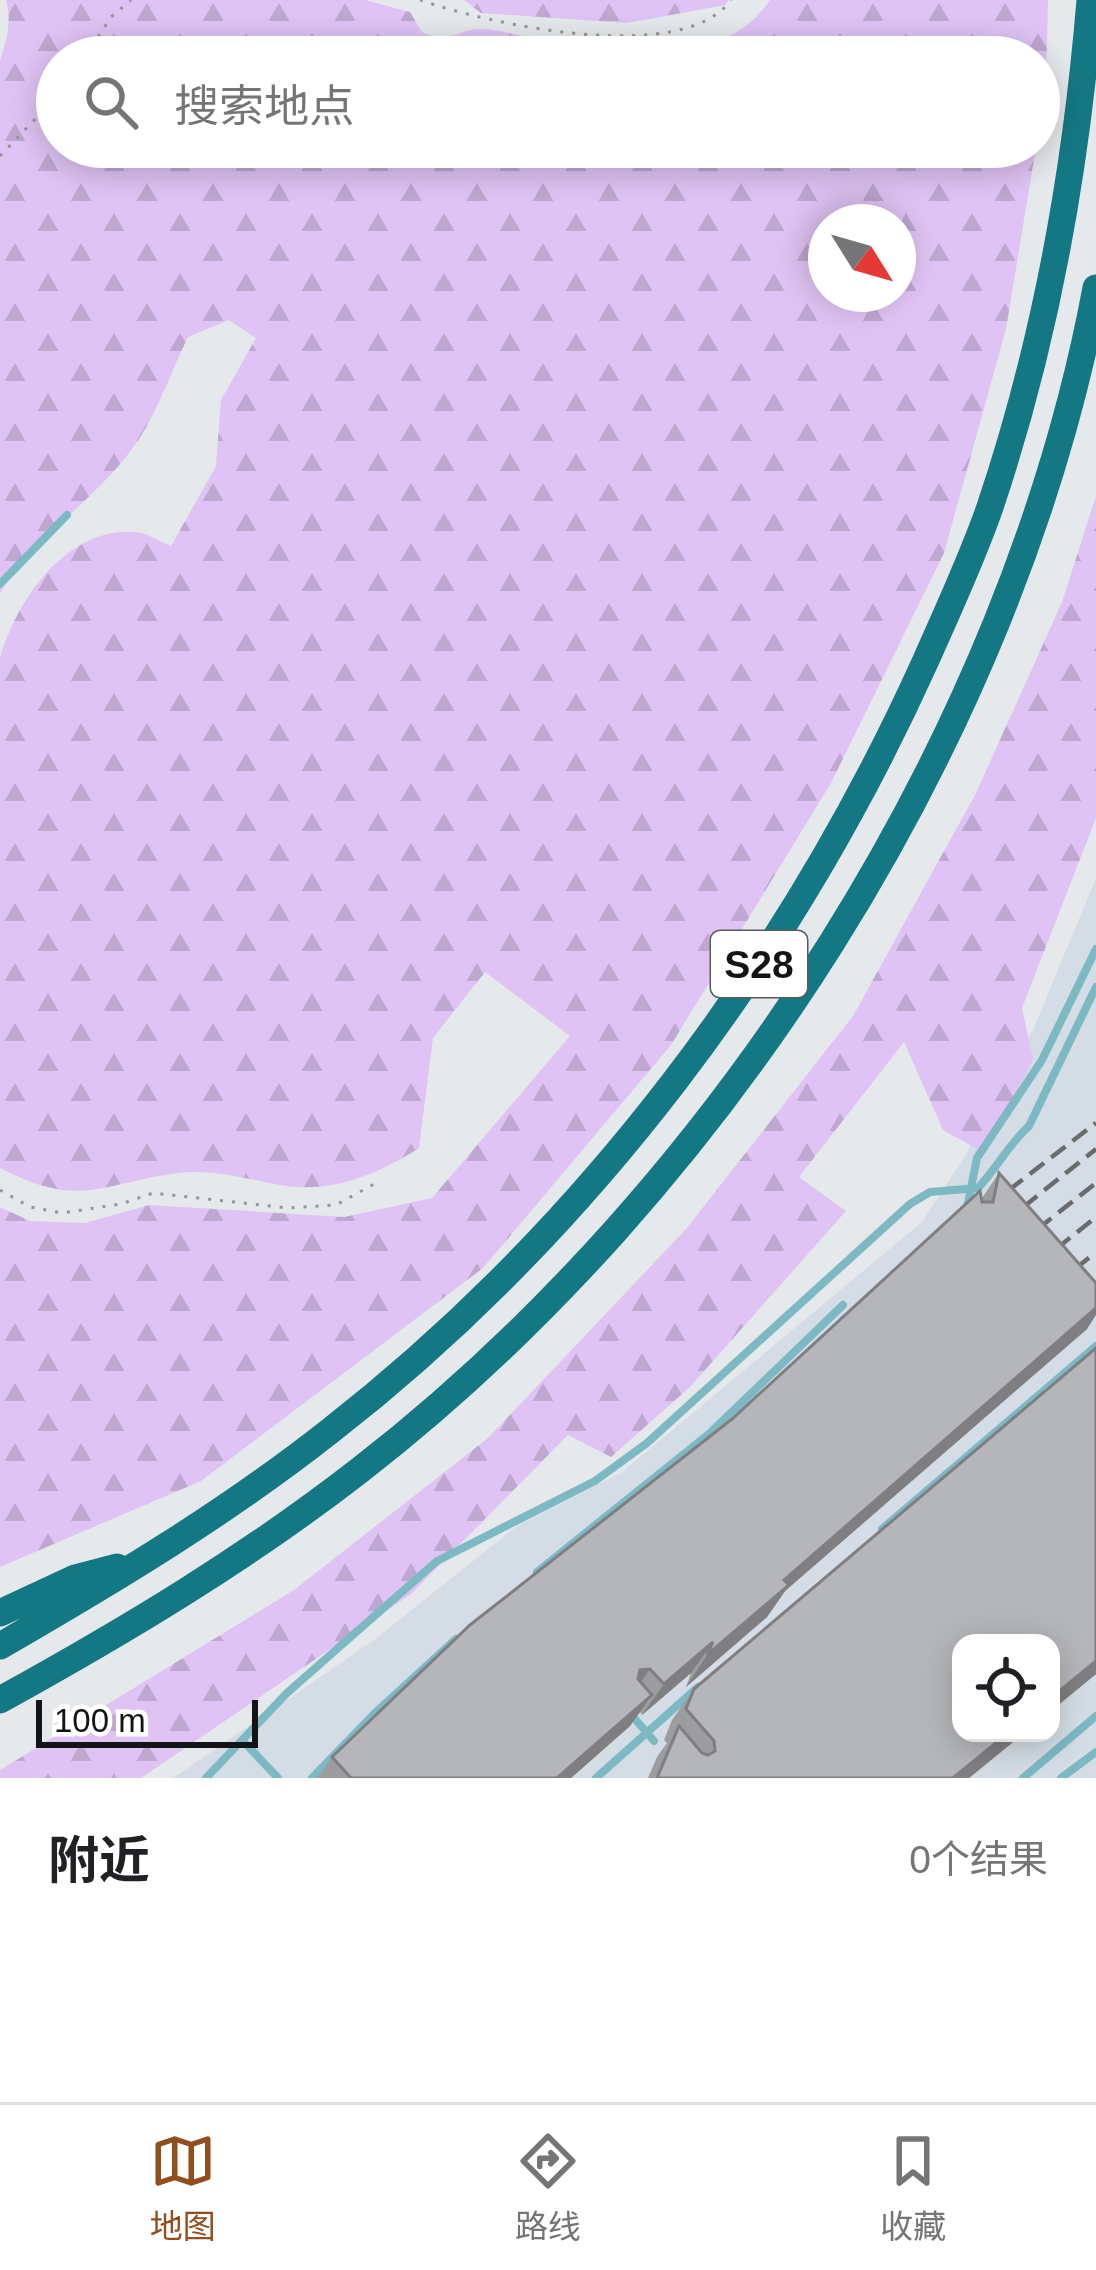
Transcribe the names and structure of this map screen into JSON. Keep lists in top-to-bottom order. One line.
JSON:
{"streets":{"highway":["S28"]},"scale_bar":"100 m","north":"bottom right","page":{"search":"搜索地点","scale":"100 m","heading":["附近","0个结果"],"nav":["地图","路线","收藏"]}}
